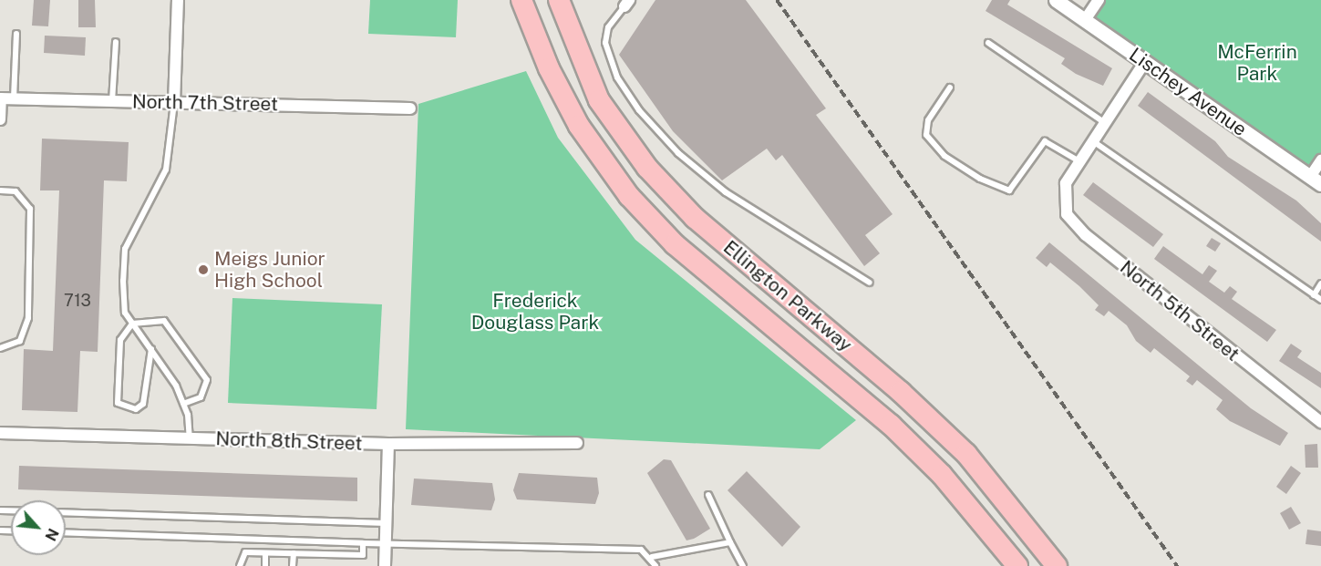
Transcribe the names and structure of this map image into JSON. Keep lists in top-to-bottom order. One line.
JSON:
{"streets":{"highway":["Ellington Parkway"],"street":["Lischey Avenue","North 7th Street","North 5th Street","North 8th Street"]},"parks":["McFerrin Park","Frederick Douglass Park"],"places":["Meigs Junior High School"],"house_numbers":["713"],"north":"bottom right"}
